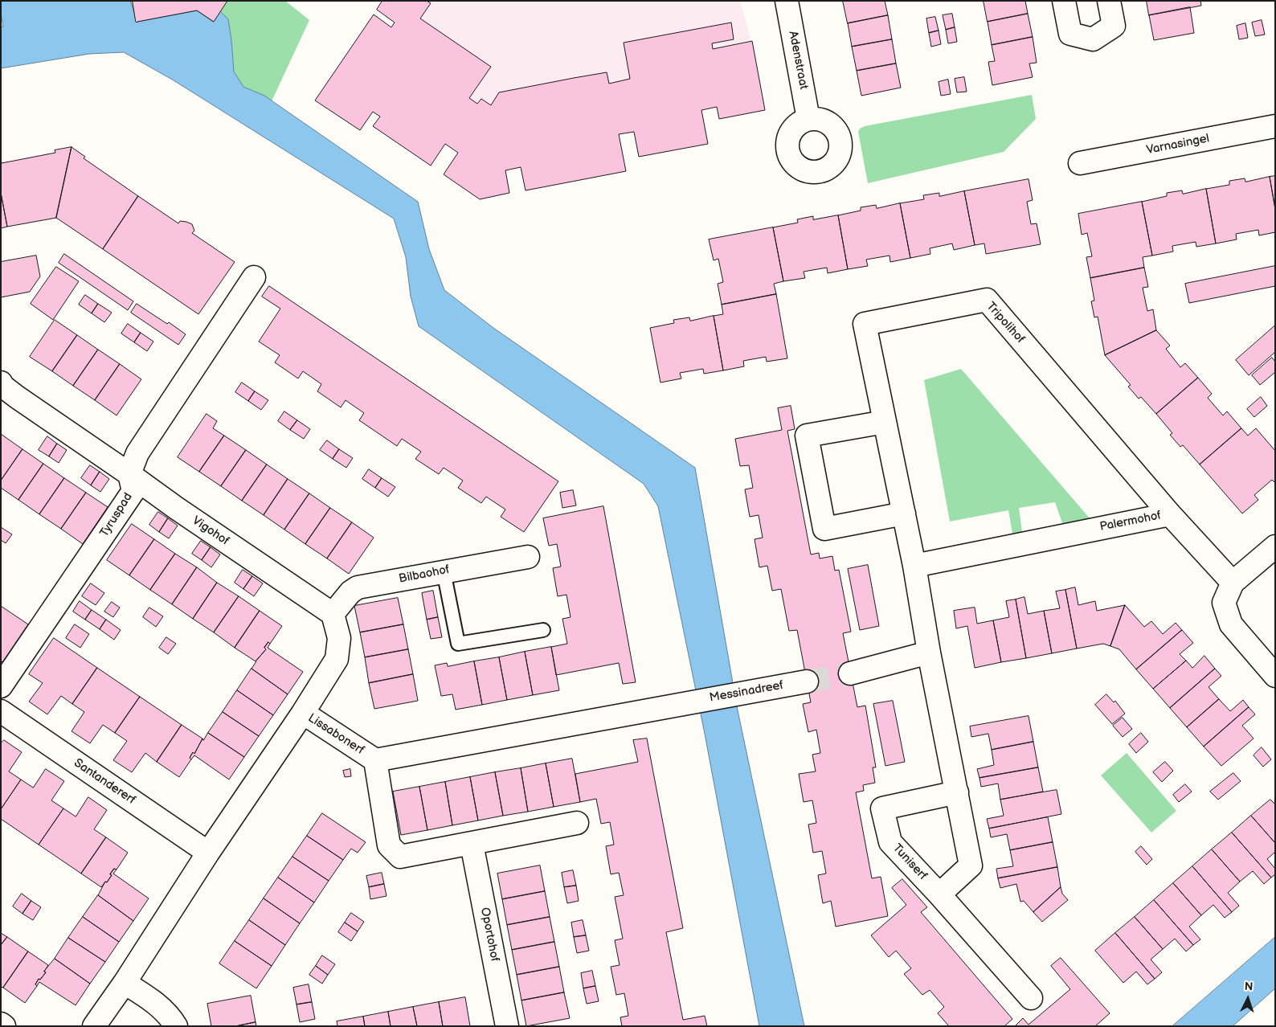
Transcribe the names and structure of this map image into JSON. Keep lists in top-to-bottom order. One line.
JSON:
{"streets":{"street":["Adenstraat","Varnasingel","Tripolihof","Tyruspad","Palermohof","Vigohof","Bilbaohof","Messinadreef","Lissabonerf","Santandererf","Tuniserf","Oportohof"]},"crossings":[["Tripolihof","Palermohof"],["Tyruspad","Vigohof"],["Vigohof","Bilbaohof"],["Messinadreef","Lissabonerf"],["Lissabonerf","Santandererf"]],"north":"top"}
